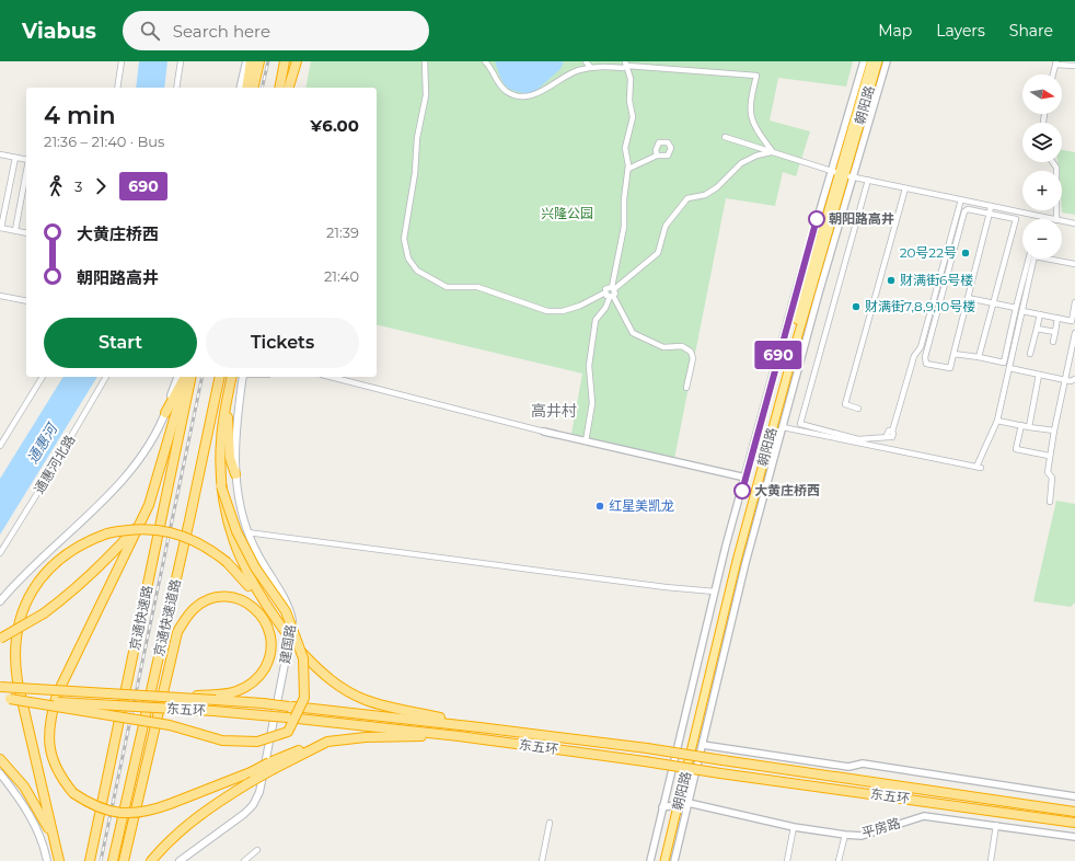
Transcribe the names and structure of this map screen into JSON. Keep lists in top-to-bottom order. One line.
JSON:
{"streets":{"highway":["朝阳路","京通快速路","京通快速道路","东五环"],"main road":["建国路"],"street":["通惠河北路","平房路"]},"crossings":[["朝阳路","平房路"]],"districts":["高井村"],"water":["通惠河"],"parks":["兴隆公园"],"places":["朝阳路高井","20号22号","财满街6号楼","财满街7,8,9,10号楼","大黄庄桥西","红星美凯龙"],"lines":["bus line 690"],"north":"right","page":{"header":"Viabus","search":"Search here","nav":["Map","Layers","Share"],"on_map":"690","map_buttons":["+","−"],"heading":["4 min","21:36 – 21:40 · Bus","¥6.00"],"legs":["3","690"],"list":[{"name":"大黄庄桥西","value":"21:39"},{"name":"朝阳路高井","value":"21:40"}],"buttons":["Start","Tickets"]}}
